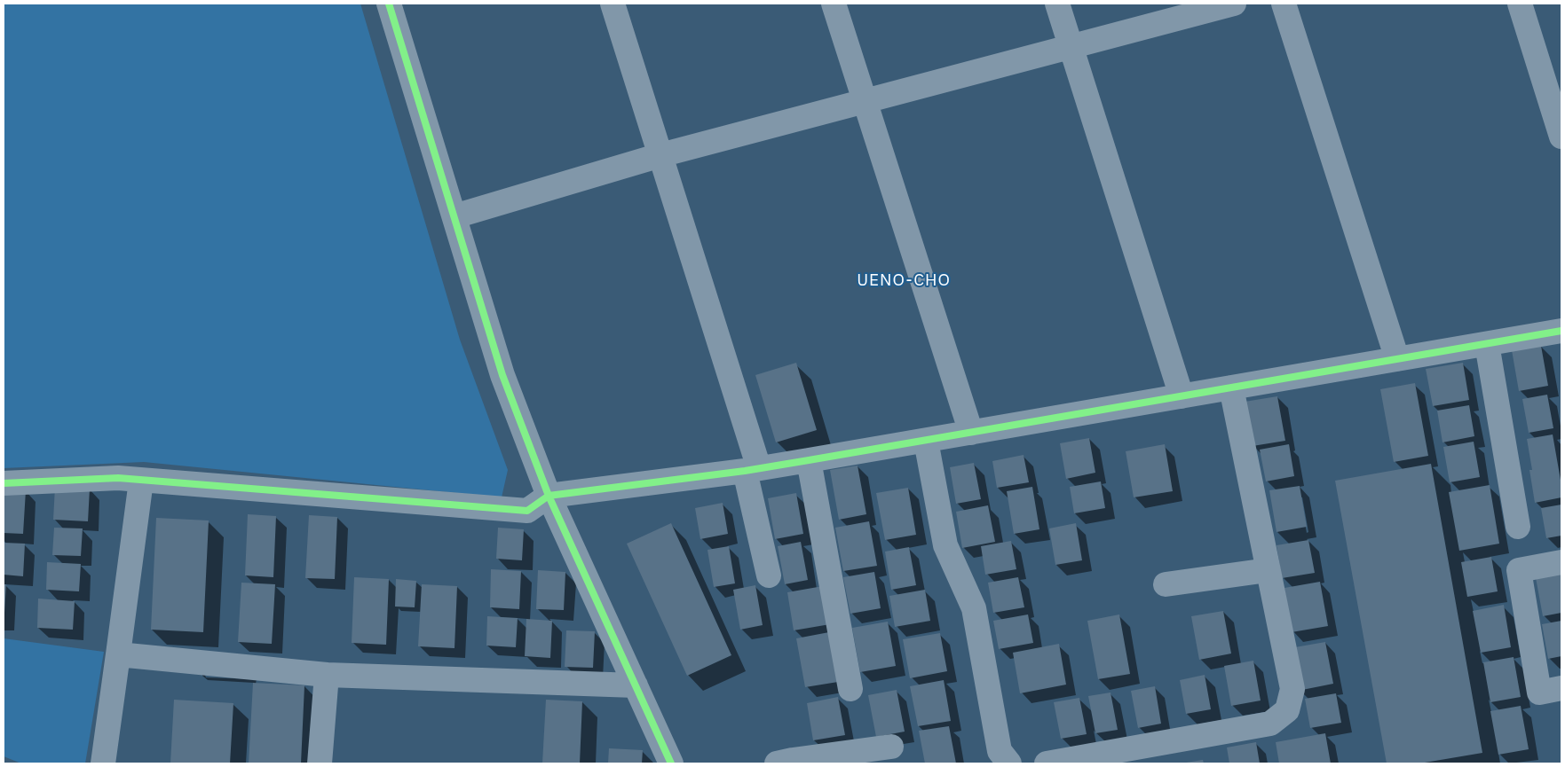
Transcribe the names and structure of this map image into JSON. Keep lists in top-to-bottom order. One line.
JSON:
{"districts":["UENO-CHO"]}
